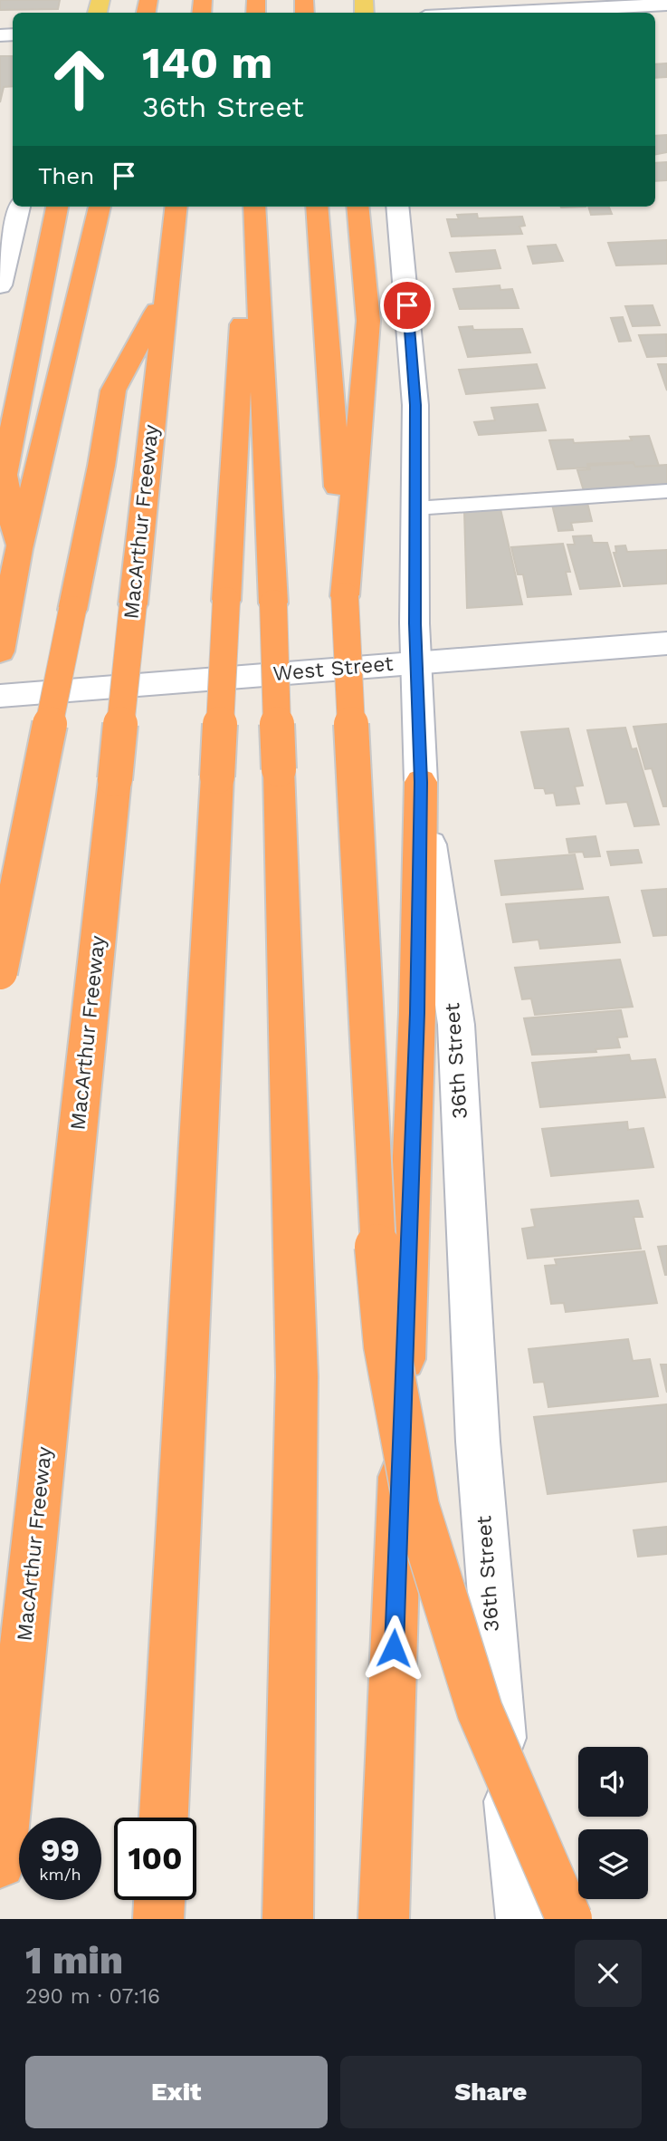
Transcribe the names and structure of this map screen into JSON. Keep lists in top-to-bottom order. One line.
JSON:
{"streets":{"highway":["MacArthur Freeway"],"street":["West Street","36th Street"]},"crossings":[["West Street","36th Street"]],"page":{"turn":["140 m","36th Street"],"then":"Then","speed":"99 km/h","limit":"100","heading":["1 min","290 m · 07:16"],"buttons":["Exit","Share"]}}
